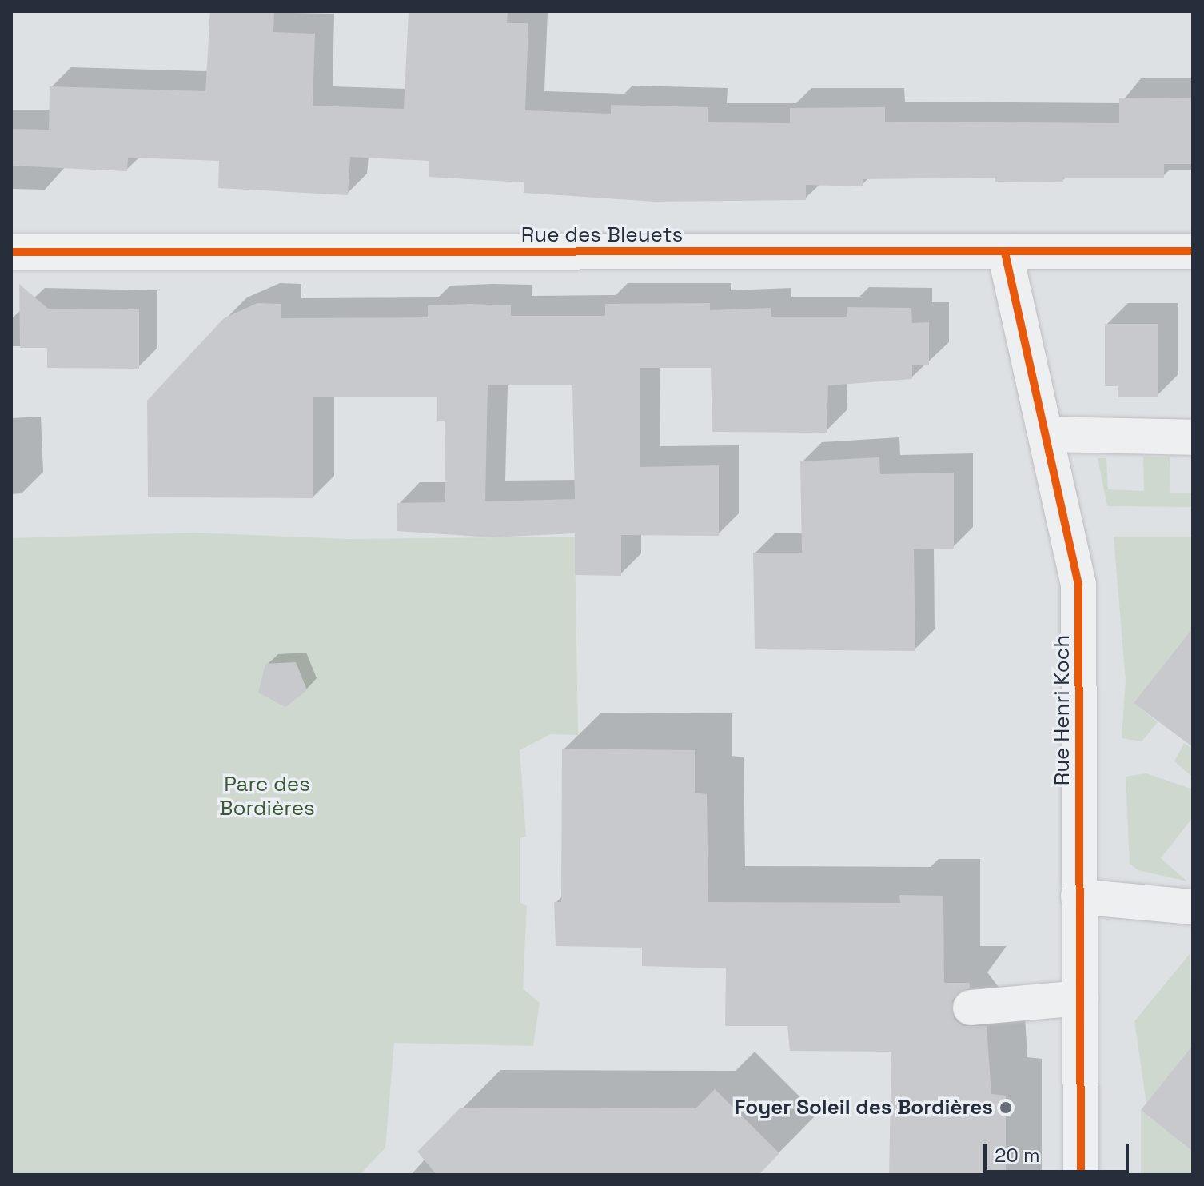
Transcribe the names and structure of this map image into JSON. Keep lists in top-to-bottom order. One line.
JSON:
{"streets":{"street":["Rue des Bleuets","Rue Henri Koch"]},"crossings":[["Rue des Bleuets","Rue Henri Koch"]],"parks":["Parc des Bordières"],"places":["Foyer Soleil des Bordières"],"scale_bar":"20 m"}
